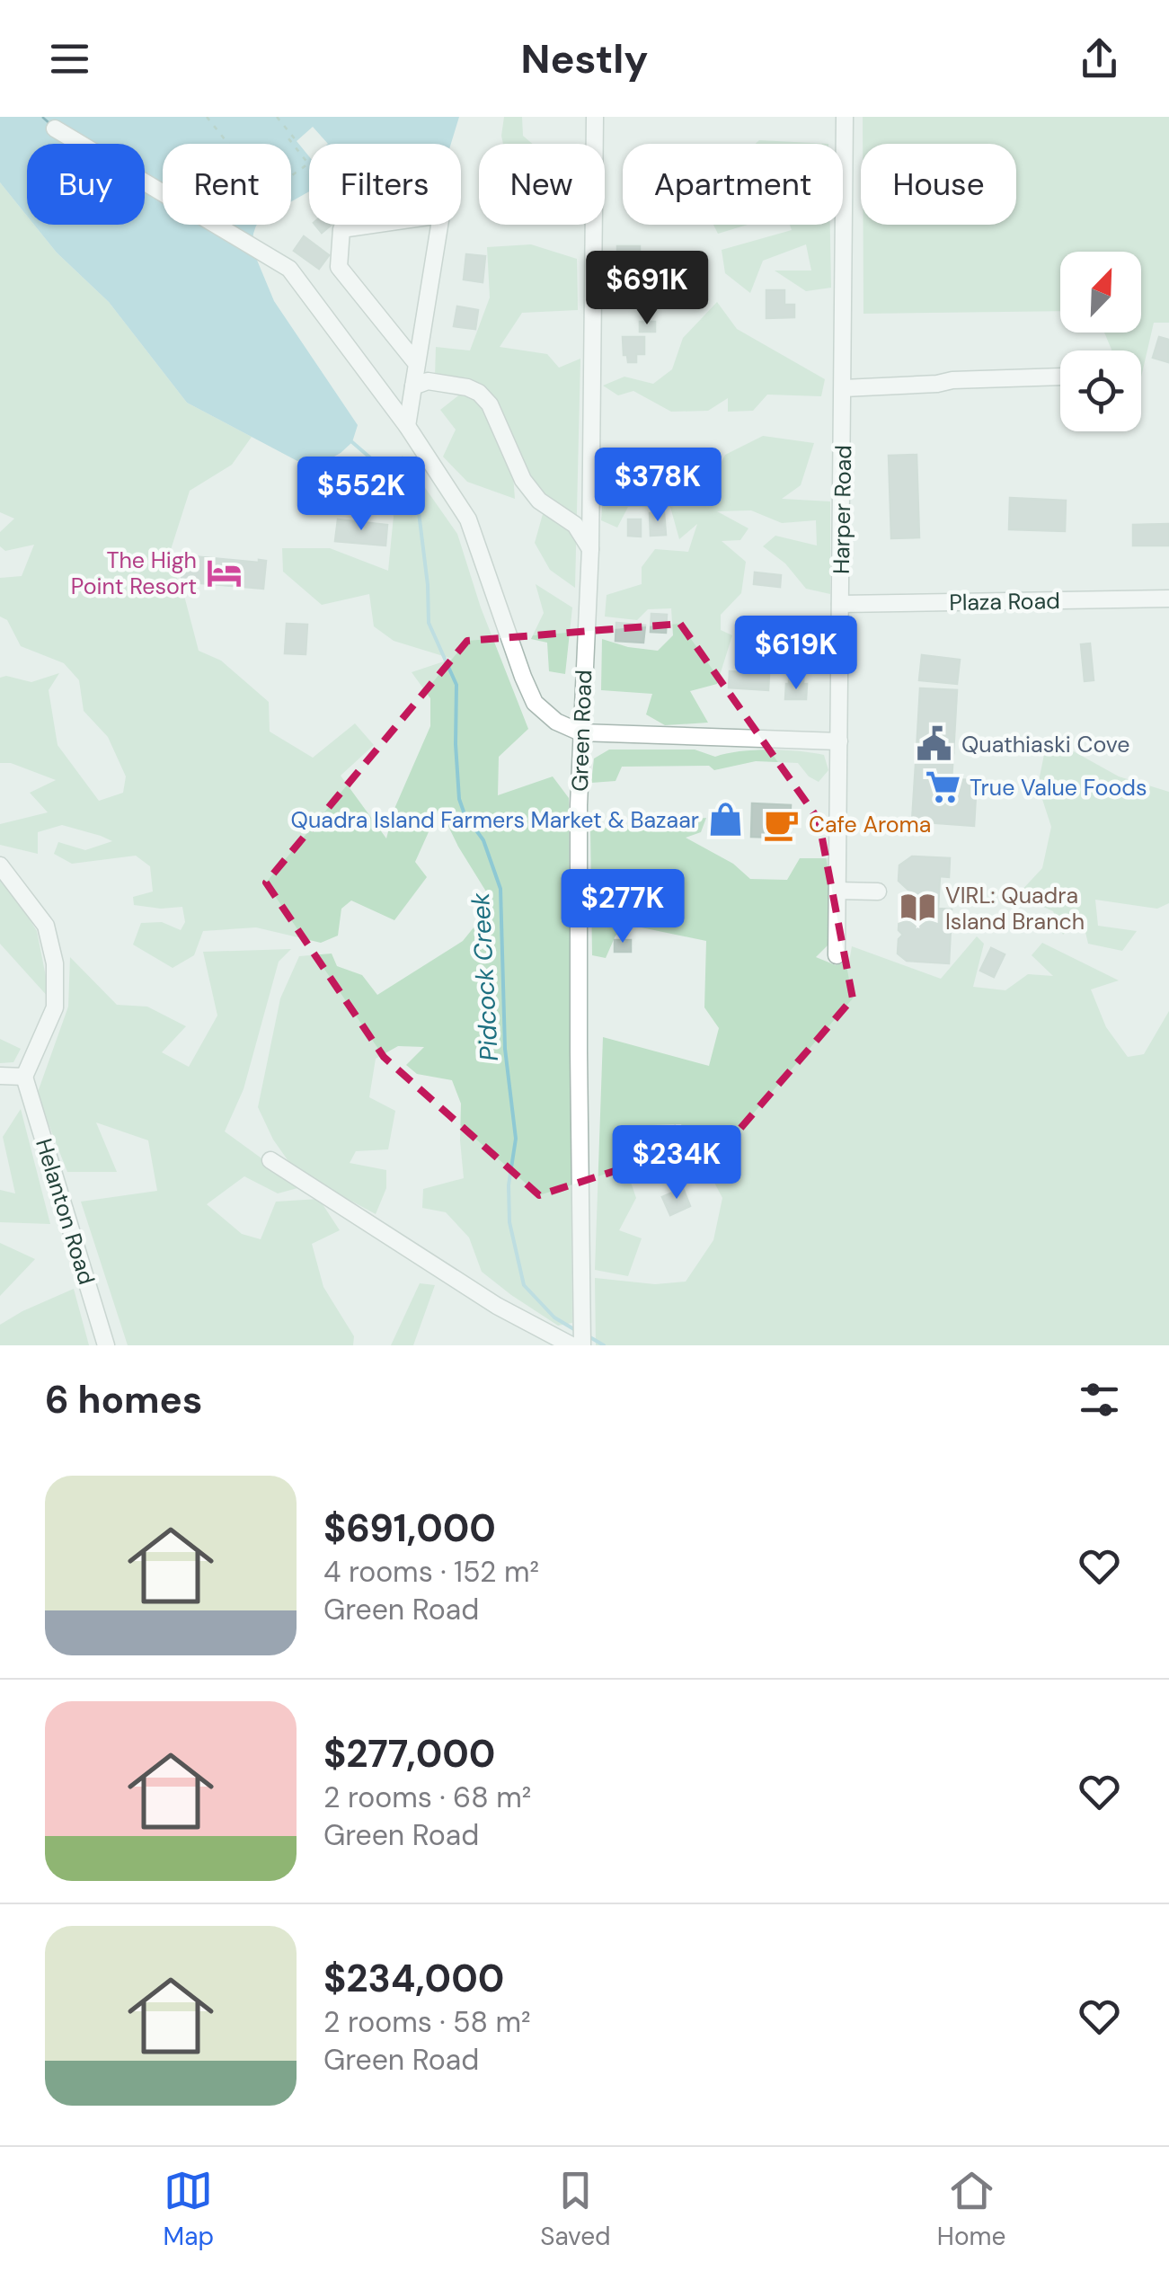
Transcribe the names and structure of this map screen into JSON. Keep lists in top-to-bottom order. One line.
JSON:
{"streets":{"street":["Harper Road","Plaza Road","Green Road","Helanton Road"]},"crossings":[["Harper Road","Plaza Road"]],"water":["Pidcock Creek"],"places":{"hotel":["The High Point Resort"],"public building":["Quathiaski Cove"],"supermarket":["True Value Foods"],"shop":["Quadra Island Farmers Market & Bazaar"],"cafe":["Cafe Aroma"],"library":["VIRL: Quadra Island Branch"]},"north":"top right","page":{"header":"Nestly","chip":["Buy","Rent","Filters","New","Apartment","House"],"price":["$691K","$378K","$552K","$619K","$277K","$234K"],"heading":"6 homes","list":[{"name":"$691,000","note":"4 rooms · 152 m² · Green Road"},{"name":"$277,000","note":"2 rooms · 68 m² · Green Road"},{"name":"$234,000","note":"2 rooms · 58 m² · Green Road"}],"tabs":["Map","Saved","Home"]}}
